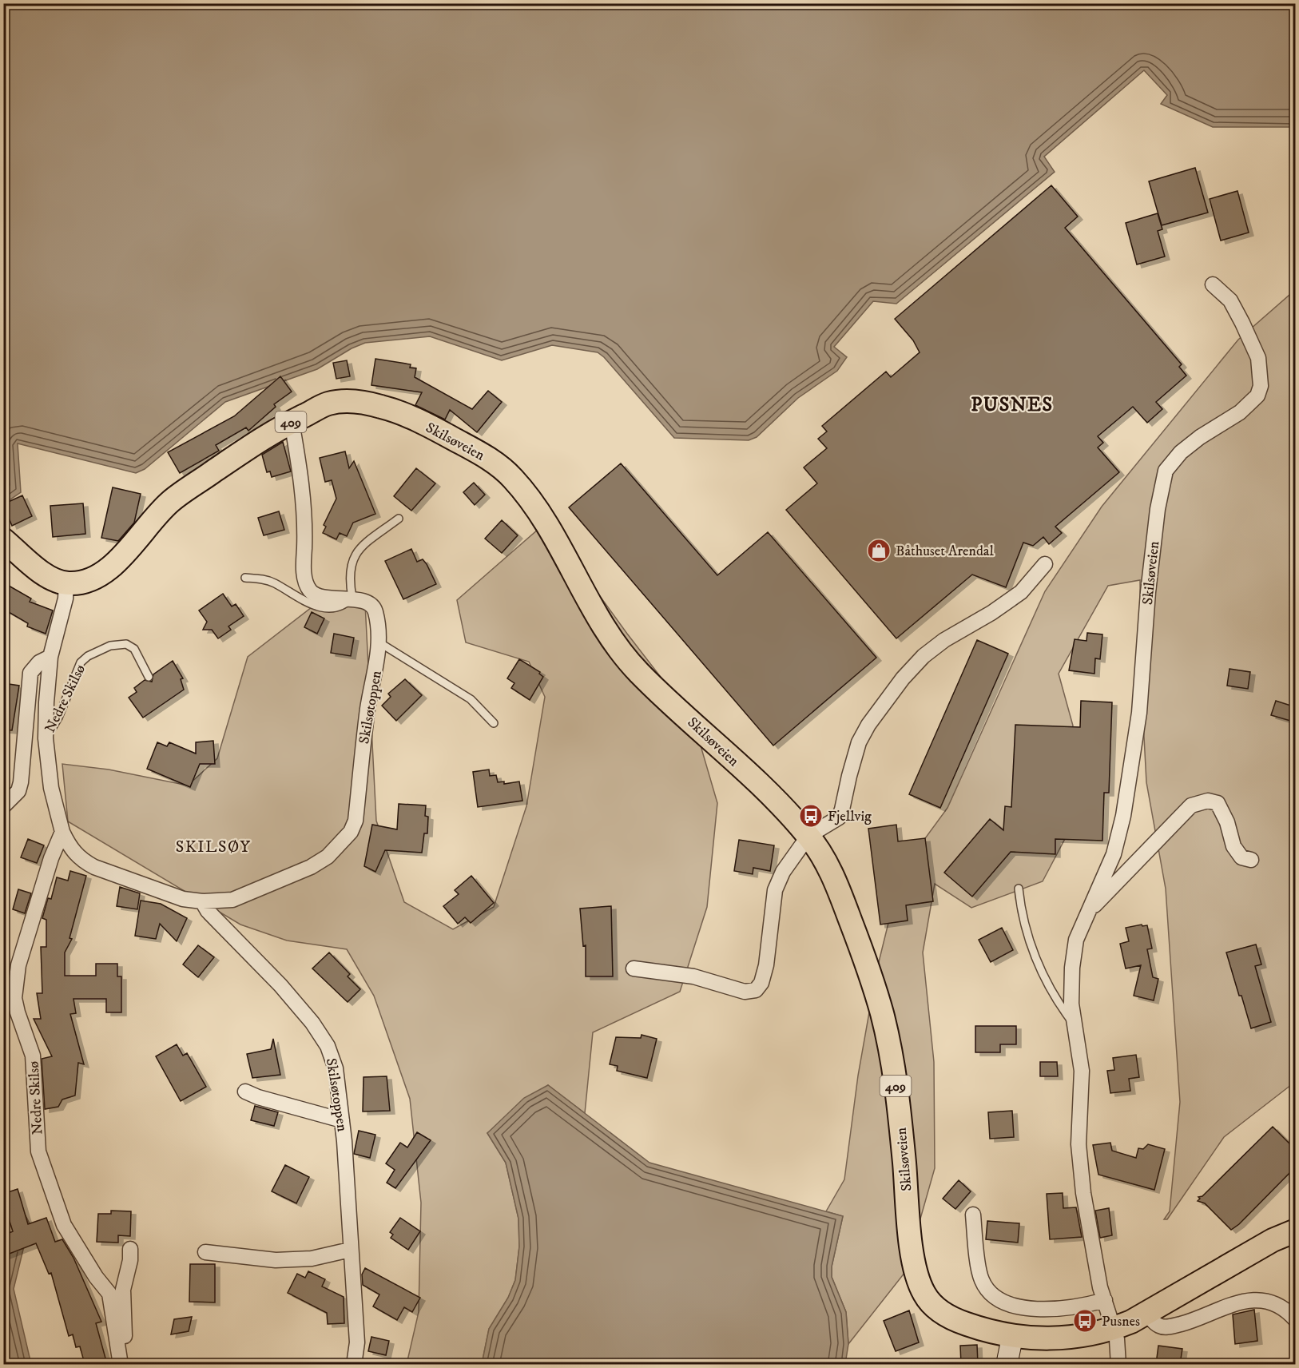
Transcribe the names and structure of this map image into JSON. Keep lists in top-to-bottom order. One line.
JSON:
{"streets":{"main road":["409","Skilsøveien"],"street":["Nedre Skilsø","Skilsøtoppen"]},"crossings":[["Skilsøveien","Nedre Skilsø"],["Nedre Skilsø","Skilsøtoppen"]],"districts":["PUSNES","SKILSØY"],"places":{"shop":["Båthuset Arendal"],"bus stop":["Fjellvig","Pusnes"]}}
